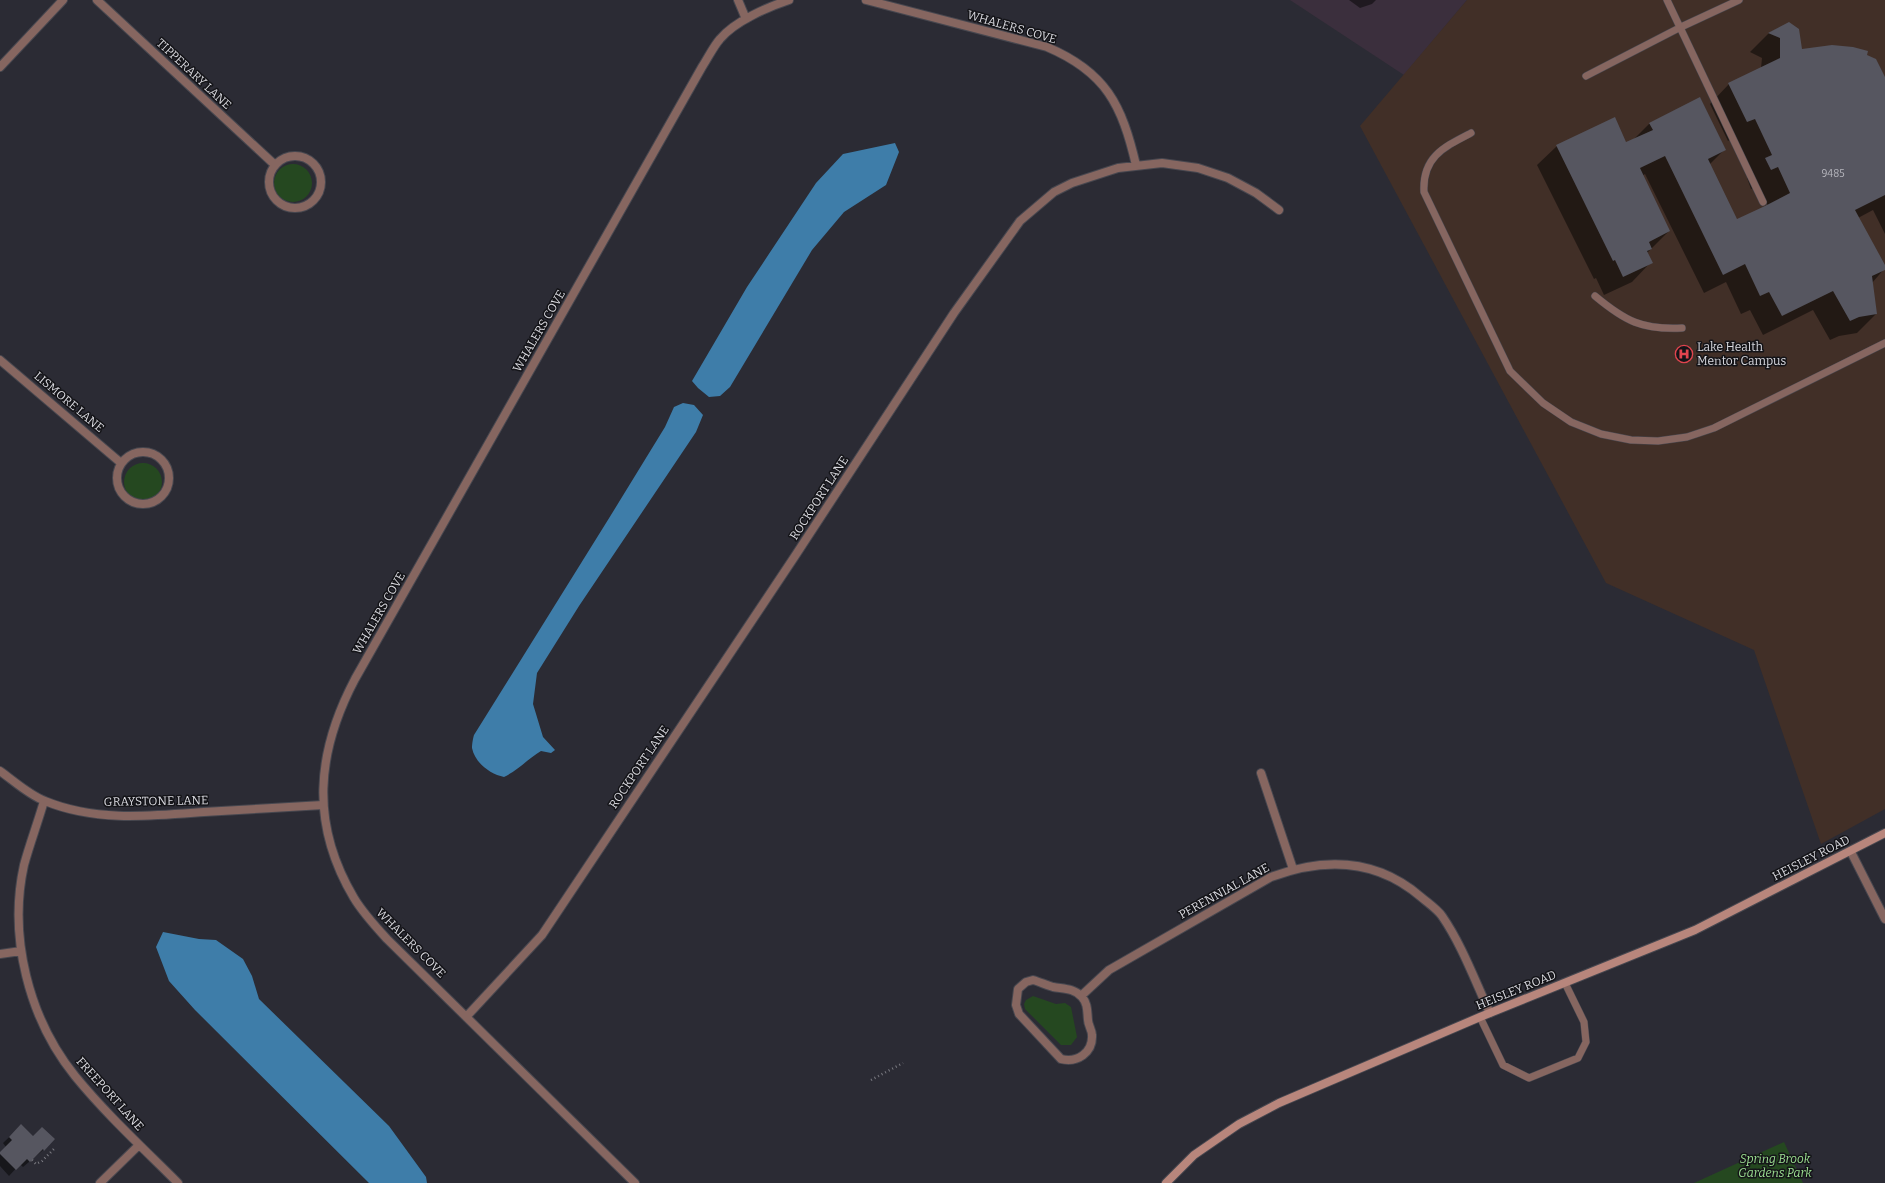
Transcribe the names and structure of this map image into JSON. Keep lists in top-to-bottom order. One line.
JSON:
{"streets":{"street":["WHALERS COVE","TIPPERARY LANE","LISMORE LANE","ROCKPORT LANE","GRAYSTONE LANE","HEISLEY ROAD","PERENNIAL LANE","FREEPORT LANE"]},"crossings":[["WHALERS COVE","ROCKPORT LANE"],["WHALERS COVE","GRAYSTONE LANE"],["GRAYSTONE LANE","FREEPORT LANE"],["HEISLEY ROAD","PERENNIAL LANE"]],"parks":["Spring Brook Gardens Park"],"places":{"hospital":["Lake Health Mentor Campus"]},"house_numbers":["9485"]}
